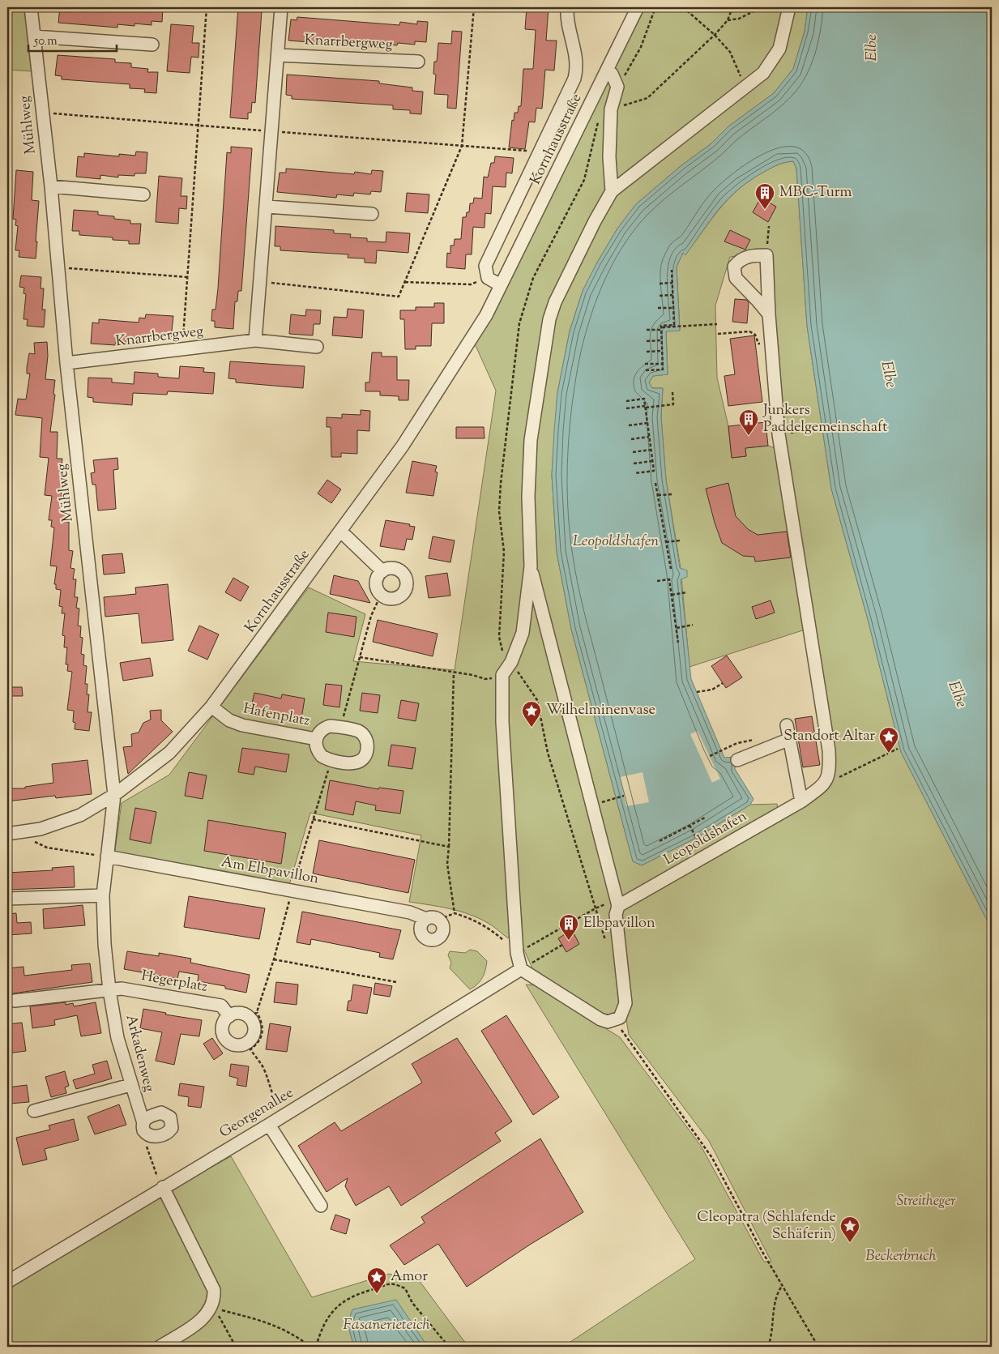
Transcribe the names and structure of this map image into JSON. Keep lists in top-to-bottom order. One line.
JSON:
{"streets":{"street":["Knarrbergweg","Mühlweg","Kornhausstraße","Hafenplatz","Leopoldshafen","Am Elbpavillon","Hegerplatz","Arkadenweg","Georgenallee"]},"crossings":[["Knarrbergweg","Mühlweg"],["Mühlweg","Kornhausstraße"],["Mühlweg","Arkadenweg"],["Kornhausstraße","Hafenplatz"],["Kornhausstraße","Arkadenweg"],["Am Elbpavillon","Arkadenweg"],["Hegerplatz","Arkadenweg"]],"water":["Elbe","Leopoldshafen","Fasanerieteich"],"parks":["Streitheger","Beckerbruch"],"places":{"building":["MBC-Turm","Junkers Paddelgemeinschaft","Elbpavillon"],"place":["Wilhelminenvase","Standort Altar","Cleopatra (Schlafende Schäferin)","Amor"]},"scale_bar":"50 m"}
